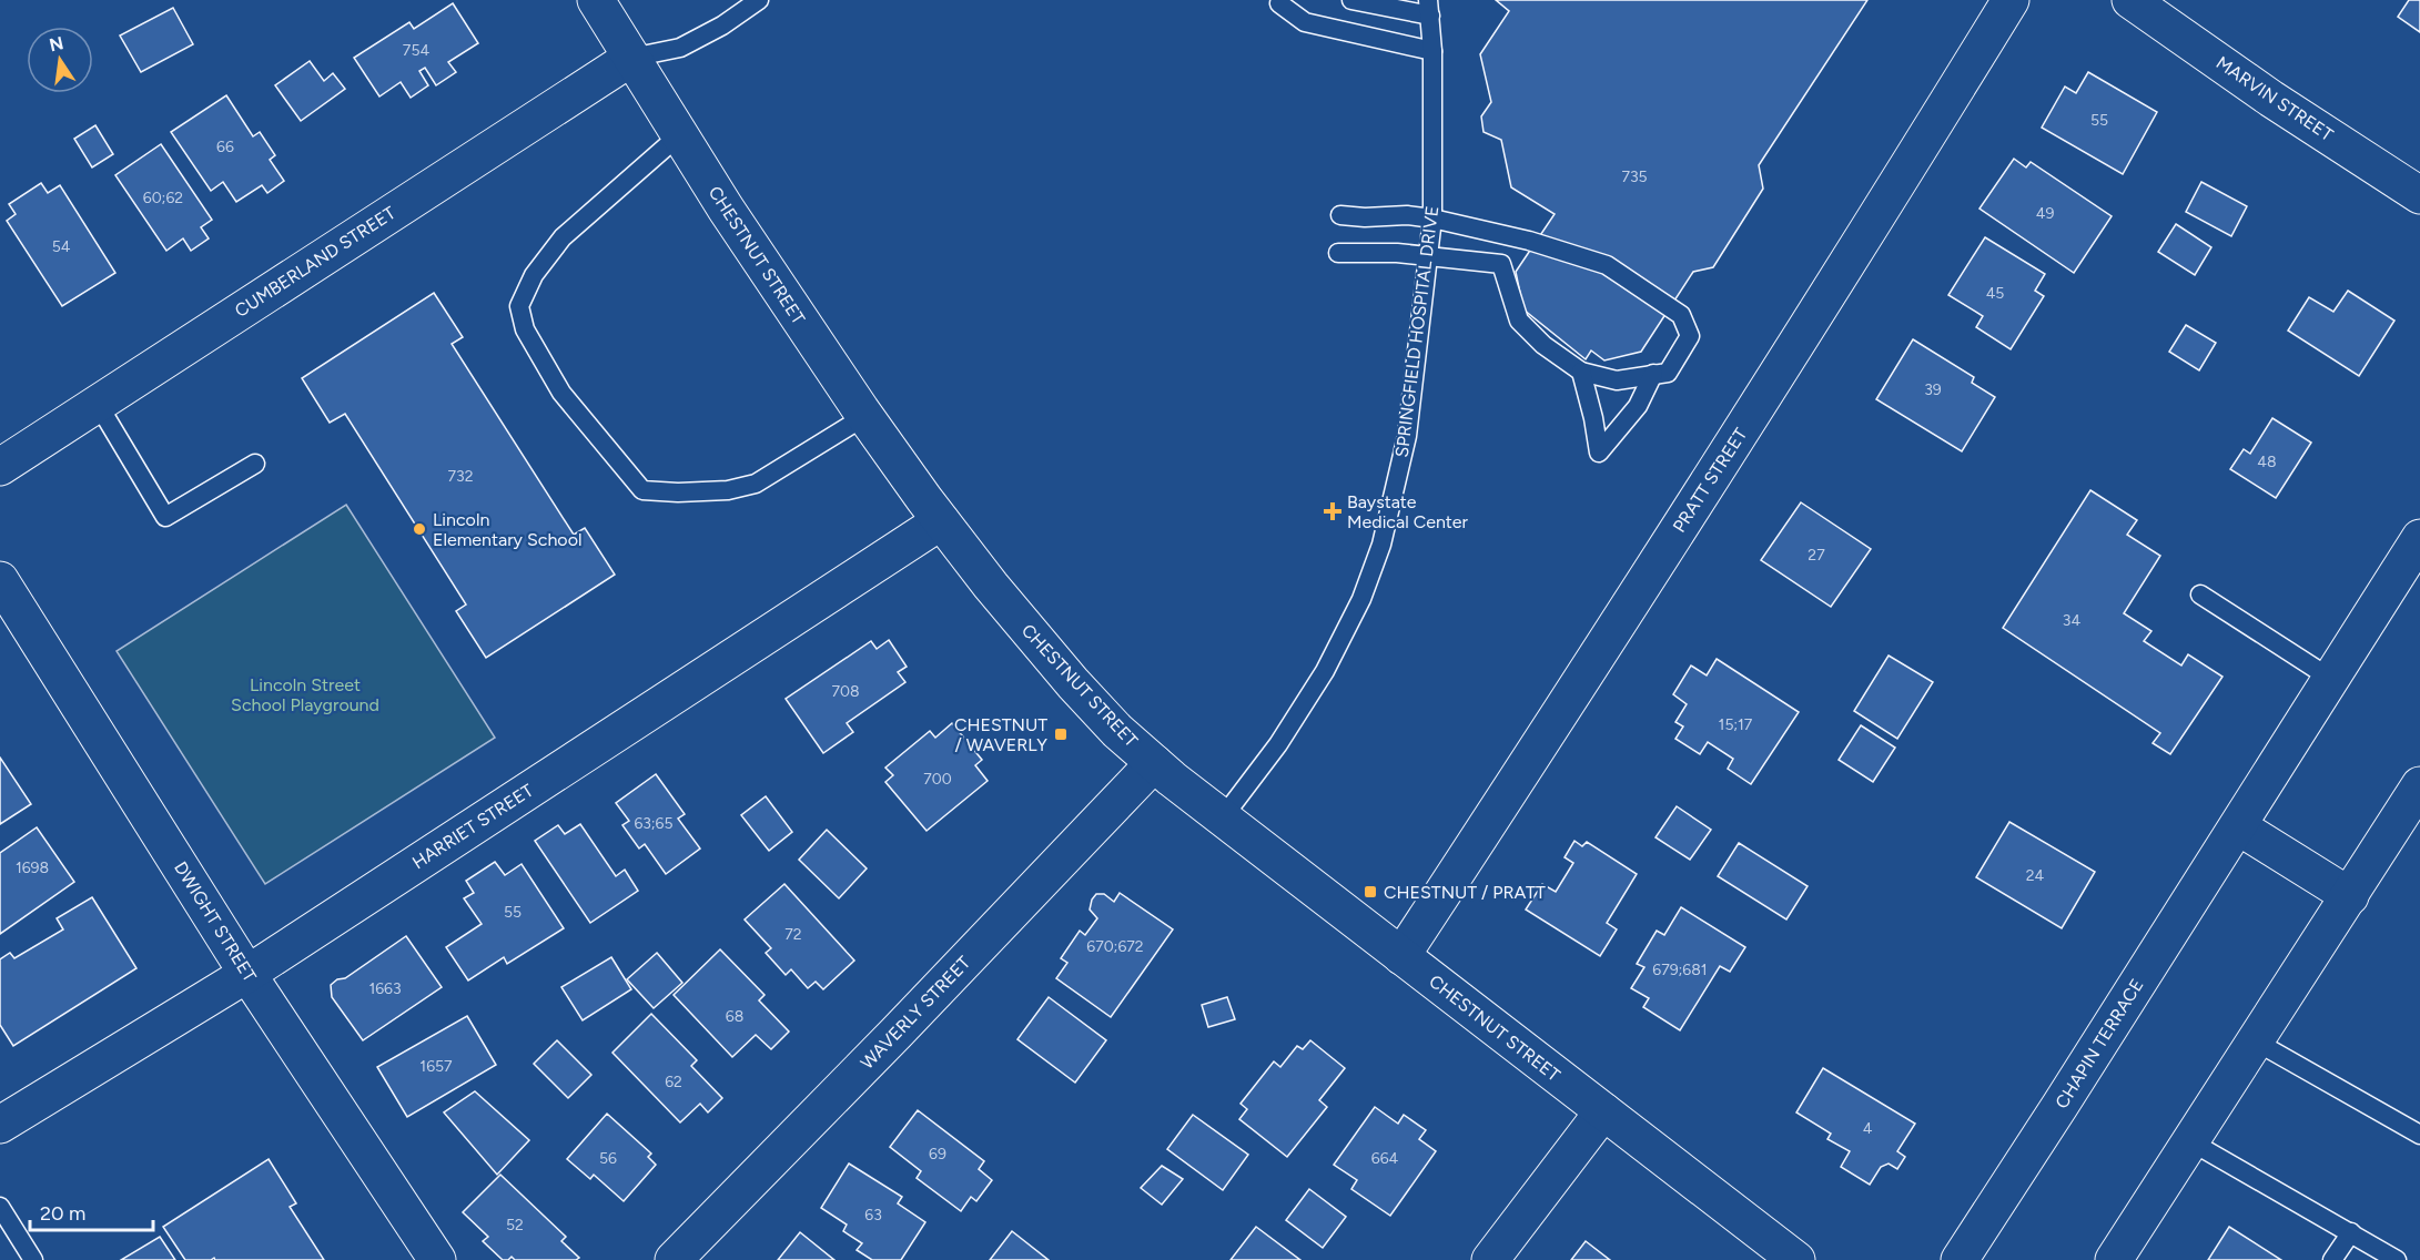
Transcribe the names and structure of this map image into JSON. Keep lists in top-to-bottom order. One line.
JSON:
{"streets":{"street":["MARVIN STREET","CHESTNUT STREET","CUMBERLAND STREET","PRATT STREET","HARRIET STREET","DWIGHT STREET","WAVERLY STREET","CHAPIN TERRACE"],"lane":["SPRINGFIELD HOSPITAL DRIVE"]},"crossings":[["CHESTNUT STREET","CUMBERLAND STREET"],["CHESTNUT STREET","SPRINGFIELD HOSPITAL DRIVE"],["CHESTNUT STREET","PRATT STREET"],["CHESTNUT STREET","HARRIET STREET"],["CHESTNUT STREET","WAVERLY STREET"],["HARRIET STREET","DWIGHT STREET"]],"parks":["Lincoln Street School Playground"],"places":{"health":["Baystate Medical Center"],"other":["Lincoln Elementary School"],"transit":["CHESTNUT / WAVERLY","CHESTNUT / PRATT"]},"house_numbers":["754","55","66","735","60;62","49","54","45","39","48","732","27","34","708","15;17","700","63;65","1698","24","55","72","670;672","679;681","1663","68","1657","62","4","69","56","664","63","52"],"scale_bar":"20 m","north":"top"}
